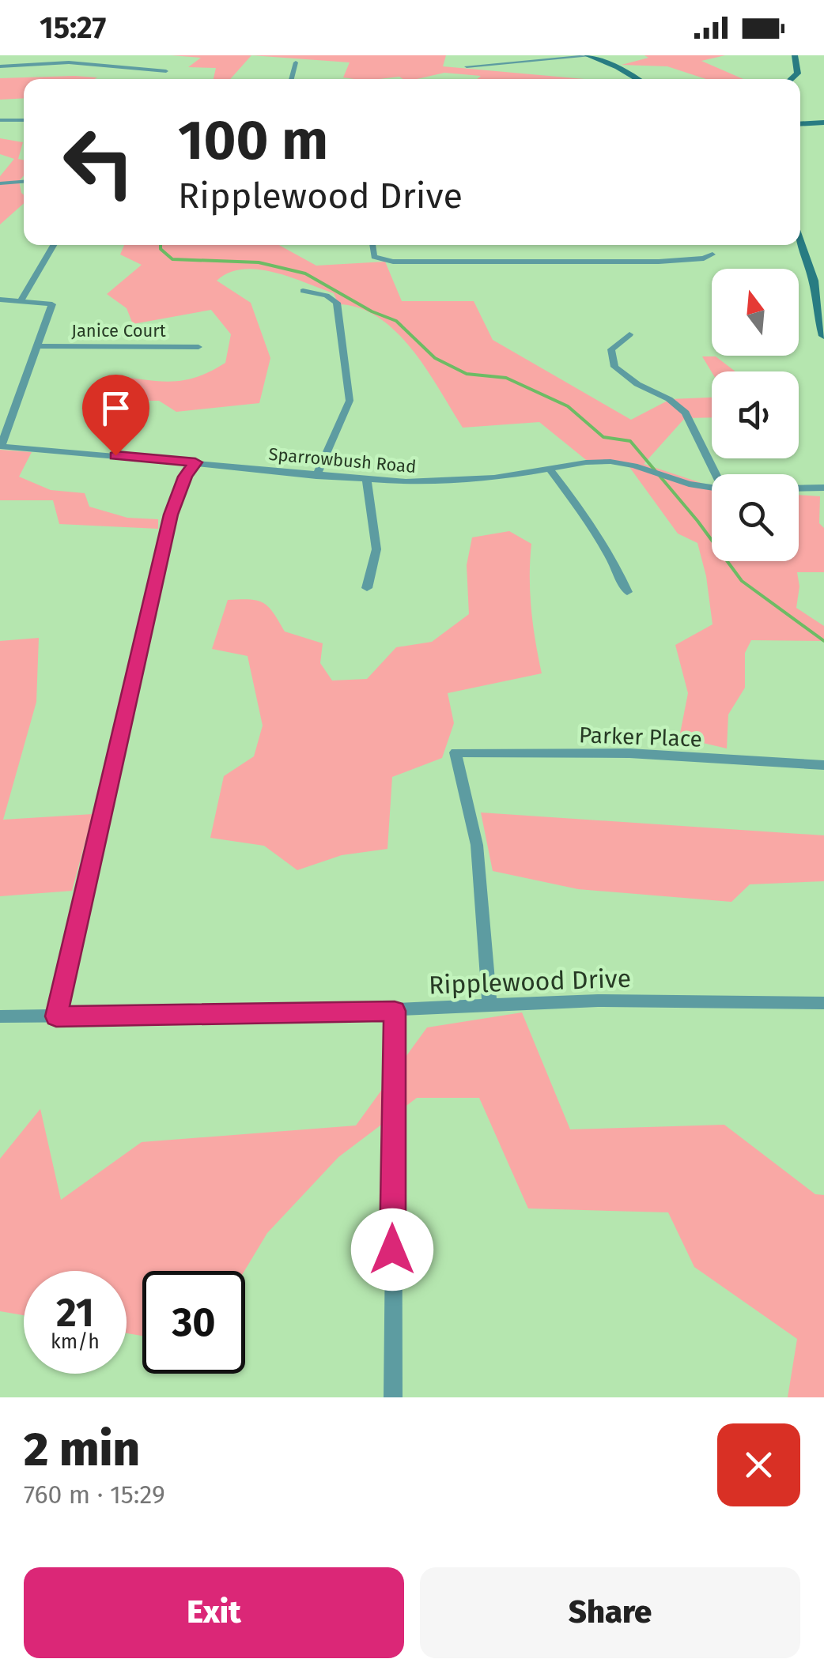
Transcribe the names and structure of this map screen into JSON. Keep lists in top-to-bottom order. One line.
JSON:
{"streets":{"street":["Janice Court","Sparrowbush Road","Parker Place","Ripplewood Drive"]},"crossings":[["Parker Place","Ripplewood Drive"]],"north":"top","page":{"status":"15:27","turn":["100 m","Ripplewood Drive"],"speed":"21 km/h","limit":"30","heading":["2 min","760 m · 15:29"],"buttons":["Exit","Share"]}}
